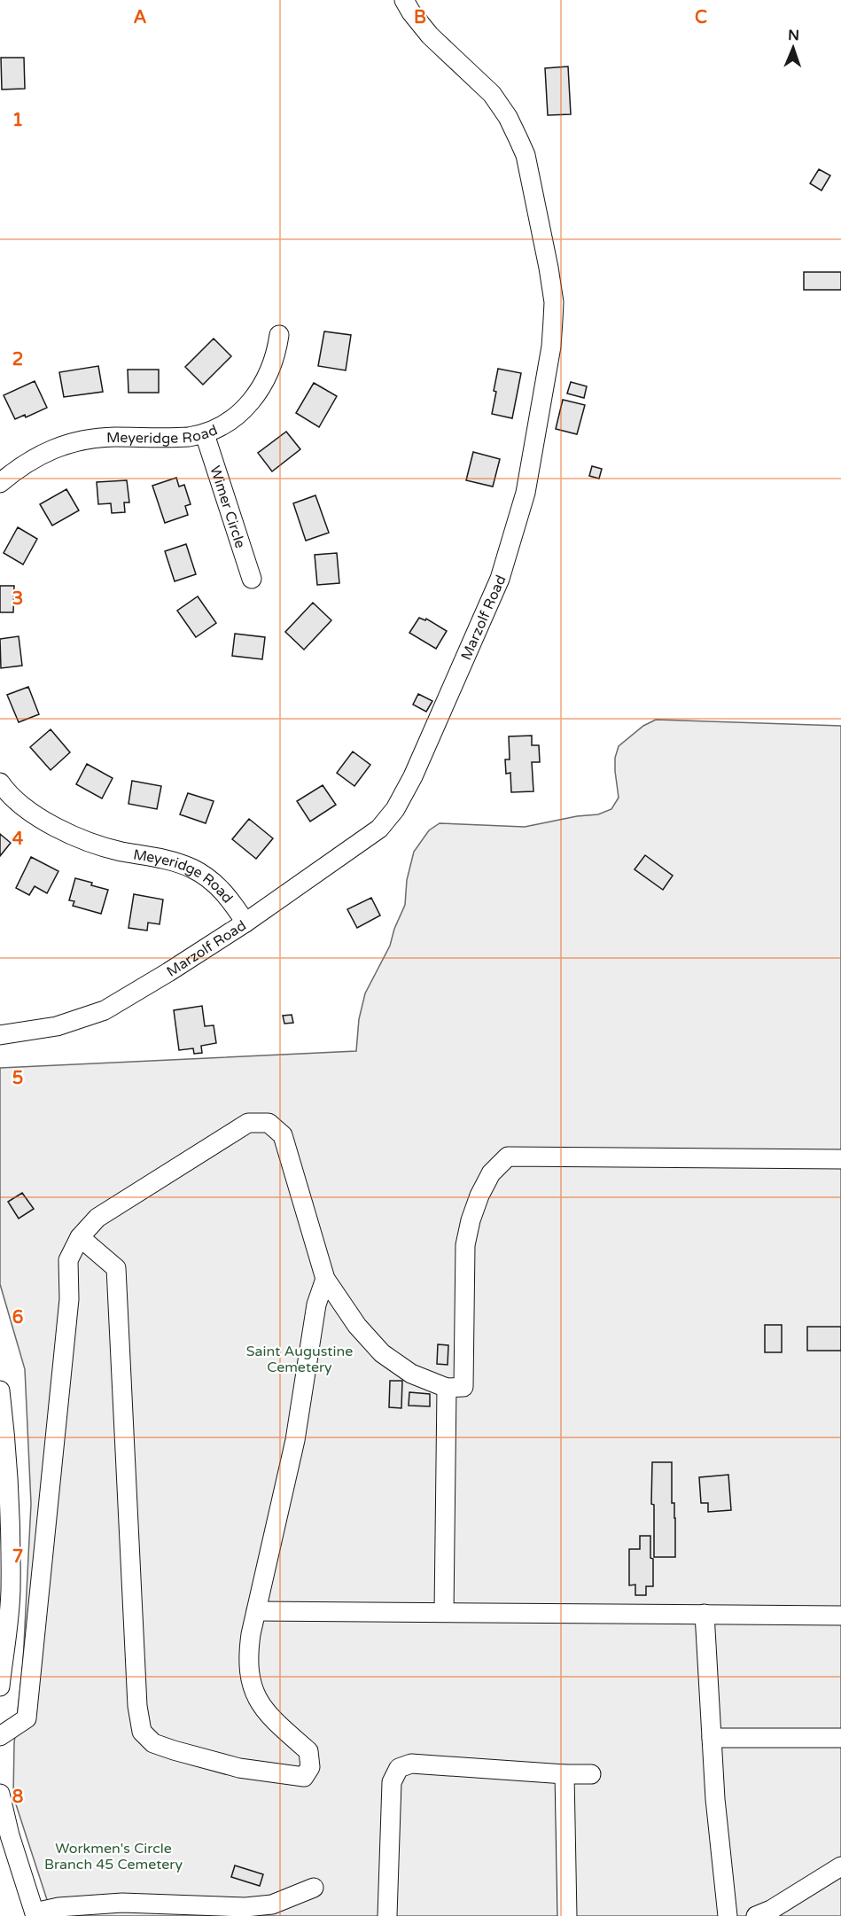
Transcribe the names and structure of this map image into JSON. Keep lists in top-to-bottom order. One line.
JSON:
{"streets":{"street":["Meyeridge Road","Wimer Circle","Marzolf Road"]},"crossings":[["Meyeridge Road","Wimer Circle"],["Meyeridge Road","Marzolf Road"]],"parks":["Saint Augustine Cemetery","Workmen's Circle Branch 45 Cemetery"],"north":"top","grid":{"columns":["A","B","C"],"rows":["1","2","3","4","5","6","7","8"]}}
